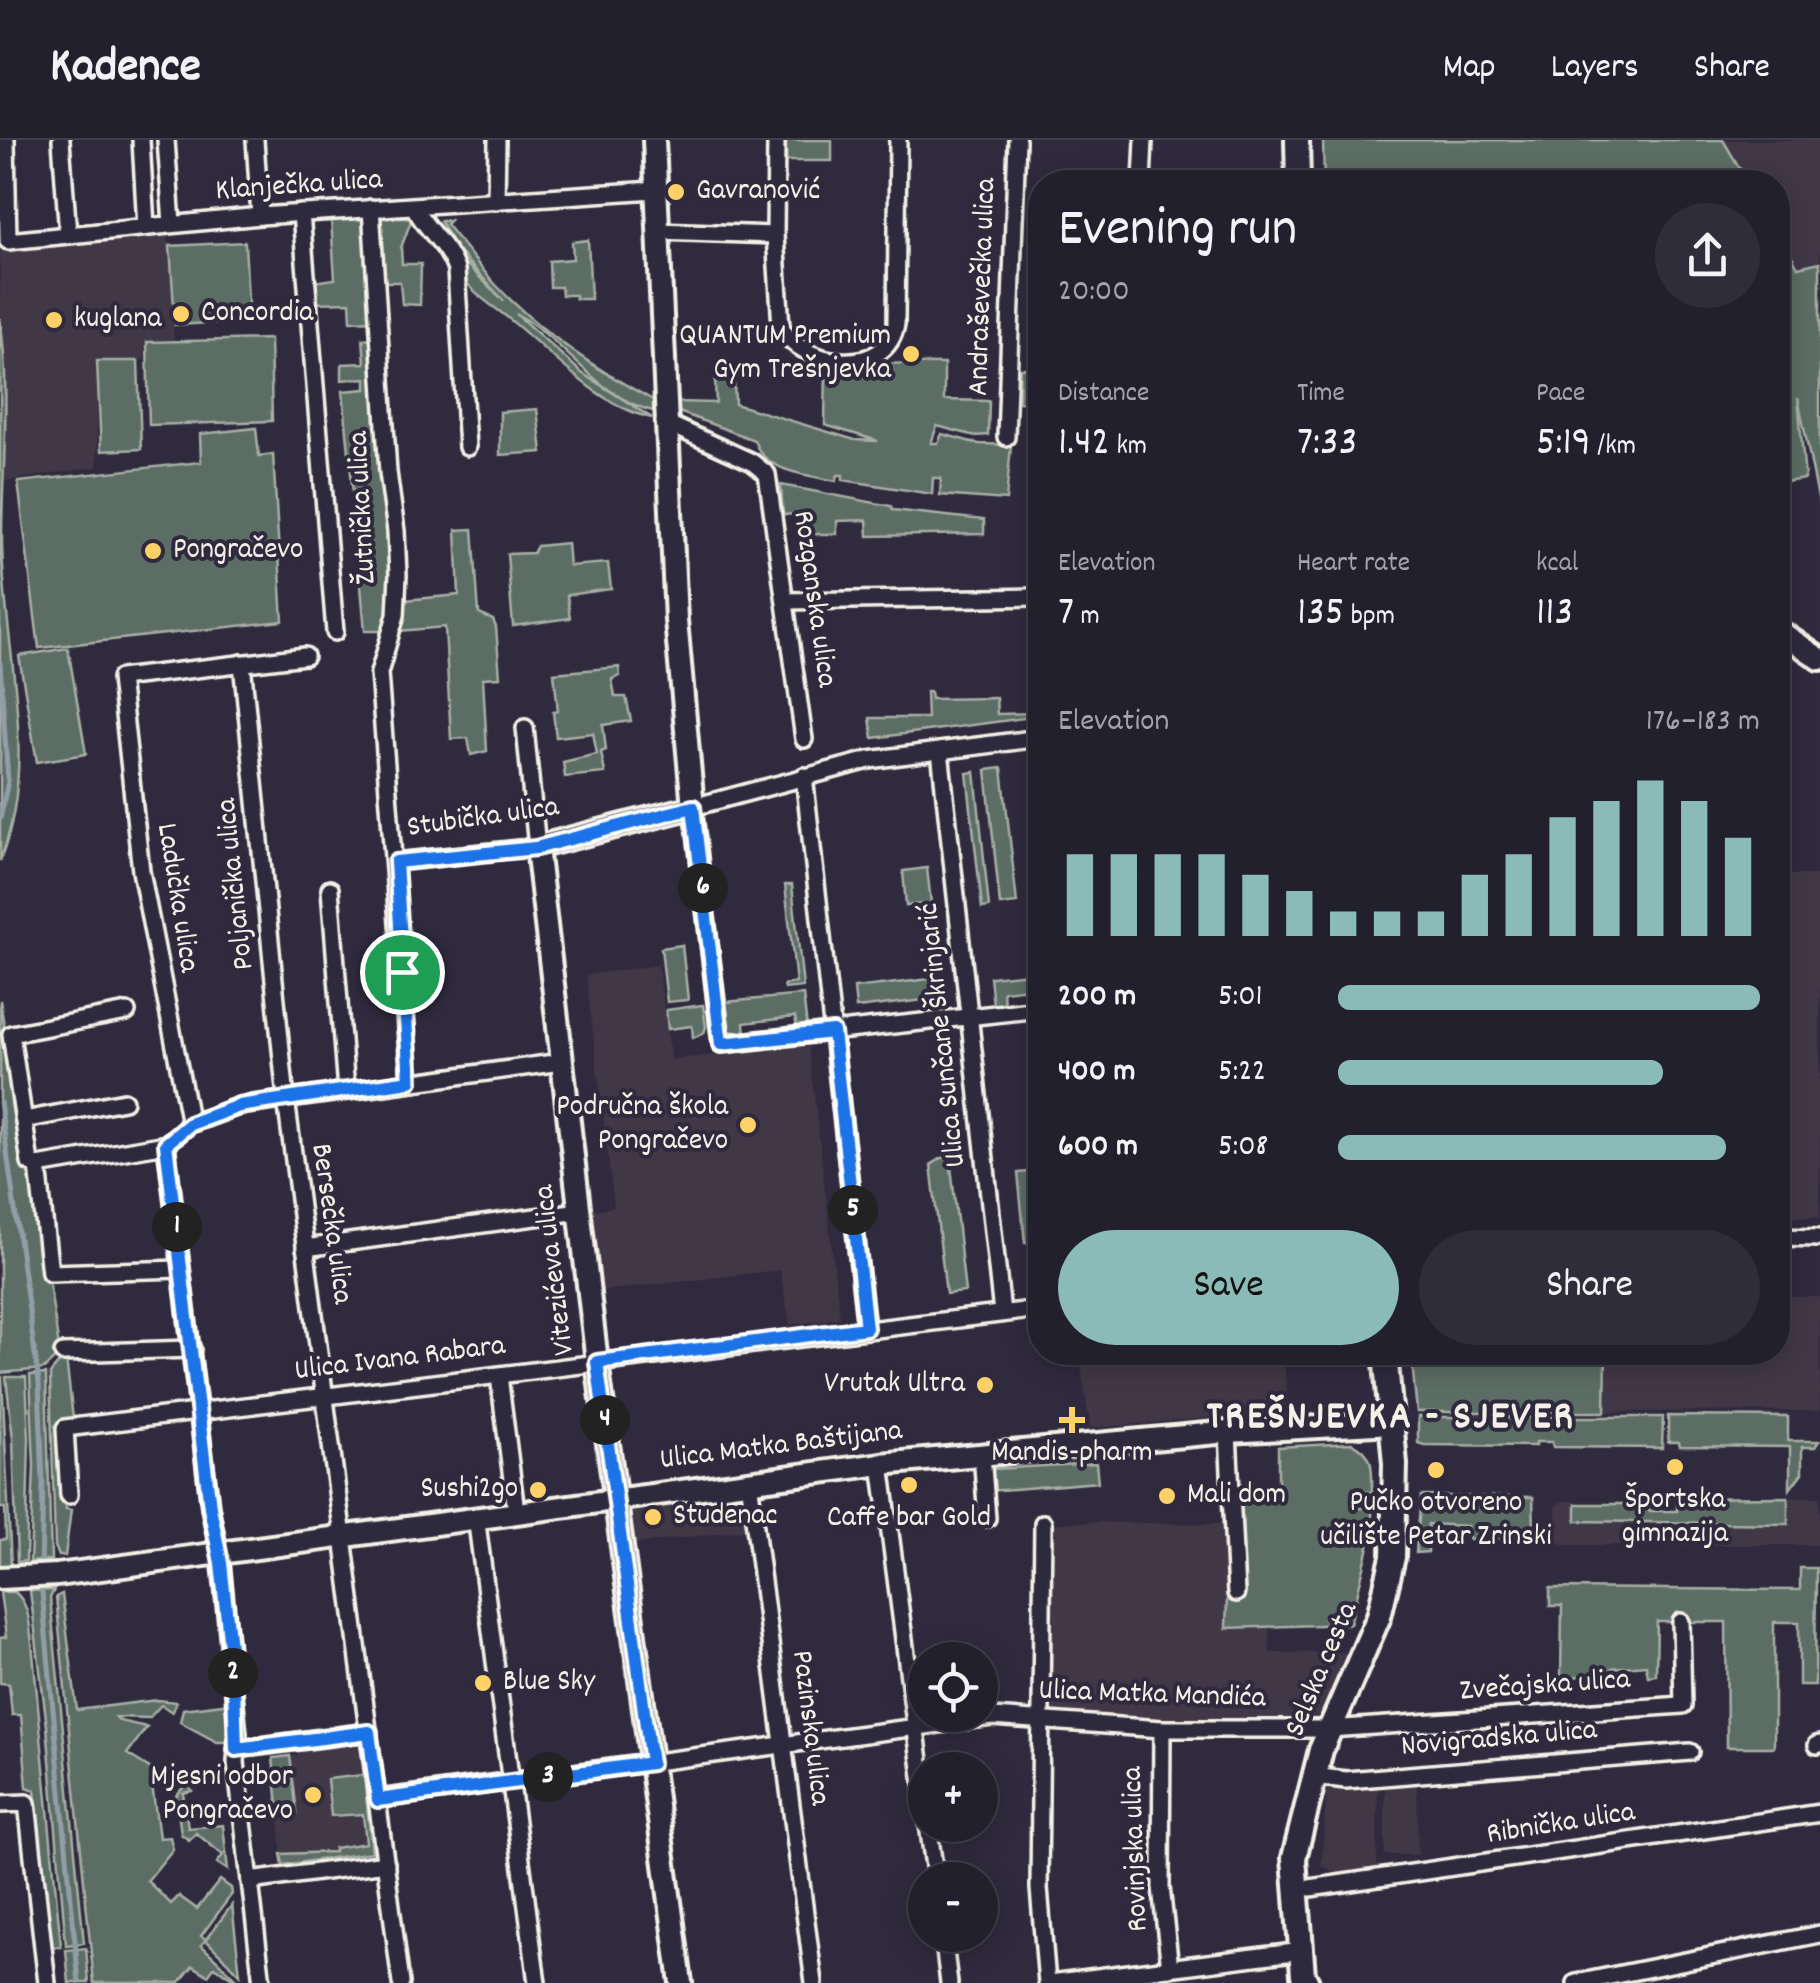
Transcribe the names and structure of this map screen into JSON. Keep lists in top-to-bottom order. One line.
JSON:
{"streets":{"main road":["Selska cesta"],"street":["Klanječka ulica","Andraševečka ulica","Žutnička ulica","Rozganska ulica","Stubička ulica","Poljanička ulica","Ladučka ulica","Ulica Sunčane Škrinjarić","Bersečka ulica","Vitezićeva ulica","Ulica Ivana Rabara","Ulica Matka Baštijana","Zvečajska ulica","Ulica Matka Mandića","Pazinska ulica","Novigradska ulica","Ribnička ulica","Rovinjska ulica"]},"crossings":[["Klanječka ulica","Žutnička ulica"],["Žutnička ulica","Stubička ulica"],["Stubička ulica","Vitezićeva ulica"],["Poljanička ulica","Ladučka ulica"],["Poljanička ulica","Bersečka ulica"],["Ulica Sunčane Škrinjarić","Ulica Ivana Rabara"],["Bersečka ulica","Ulica Ivana Rabara"],["Bersečka ulica","Ulica Matka Baštijana"],["Bersečka ulica","Ulica Matka Mandića"],["Vitezićeva ulica","Ulica Ivana Rabara"],["Vitezićeva ulica","Ulica Matka Baštijana"],["Vitezićeva ulica","Ulica Matka Mandića"],["Ulica Matka Baštijana","Selska cesta"],["Ulica Matka Baštijana","Pazinska ulica"],["Selska cesta","Zvečajska ulica"],["Selska cesta","Ulica Matka Mandića"],["Selska cesta","Novigradska ulica"],["Selska cesta","Ribnička ulica"],["Zvečajska ulica","Ulica Matka Mandića"],["Ulica Matka Mandića","Pazinska ulica"],["Ulica Matka Mandića","Rovinjska ulica"]],"districts":["TREŠNJEVKA - SJEVER"],"places":{"other":["Gavranović","Concordia","kuglana","QUANTUM Premium Gym Trešnjevka","Pongračevo","Područna škola Pongračevo","Vrutak Ultra","Športska gimnazija","Pučko otvoreno učilište Petar Zrinski","Caffe bar Gold","Sushi2go","Mali dom","Studenac","Blue Sky","Mjesni odbor Pongračevo"],"health":["Mandis-pharm"]},"page":{"header":"Kadence","nav":["Map","Layers","Share"],"heading":["Evening run","20:00"],"stats":[["Distance","1.42 km"],["Time","7:33"],["Pace","5:19 /km"],["Elevation","7 m"],["Heart rate","135 bpm"],["kcal","113"]],"chart":["Elevation","176–183 m"],"pins":["6","5","1","4","2","3"],"list":[{"name":"200 m","note":"5:01"},{"name":"400 m","note":"5:22"},{"name":"600 m","note":"5:08"}],"buttons":["Save","Share"],"map_buttons":["+","−"]}}
